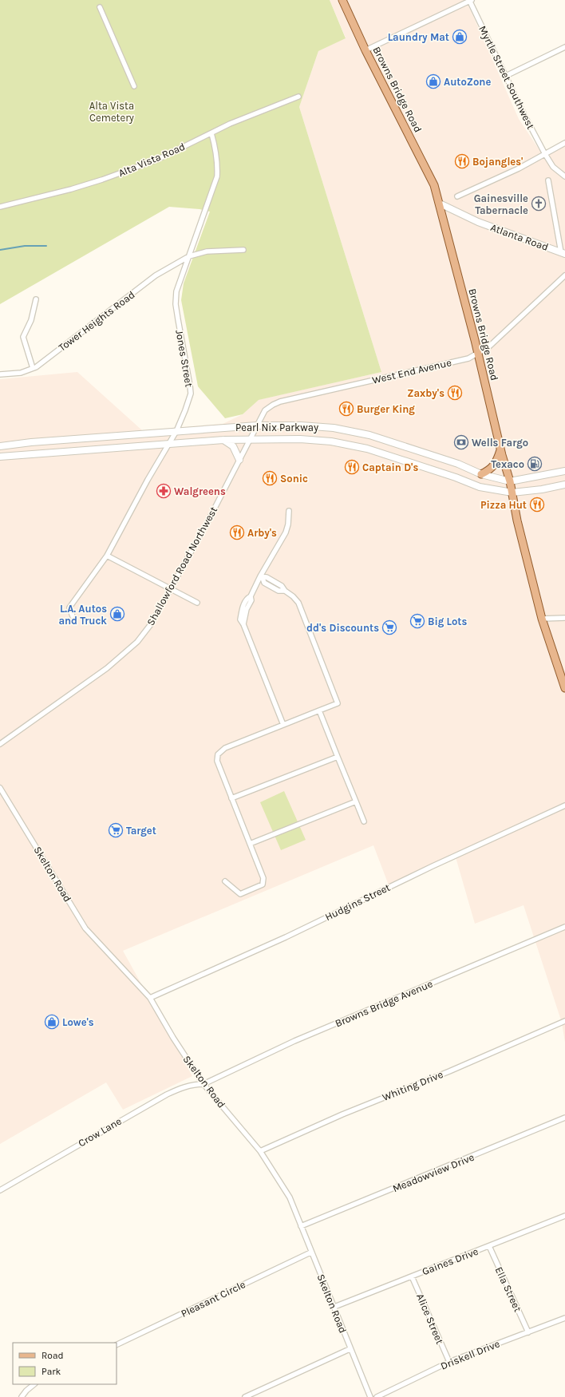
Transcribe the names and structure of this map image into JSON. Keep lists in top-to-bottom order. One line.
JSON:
{"streets":{"main road":["Browns Bridge Road","Atlanta Road","Pearl Nix Parkway"],"street":["Myrtle Street Southwest","Alta Vista Road","Tower Heights Road","Jones Street","West End Avenue","Shallowford Road Northwest","Skelton Road","Hudgins Street","Browns Bridge Avenue","Whiting Drive","Crow Lane","Meadowview Drive","Gaines Drive","Ella Street","Pleasant Circle","Alice Street","Driskell Drive"]},"crossings":[["Browns Bridge Road","Atlanta Road"],["Browns Bridge Road","West End Avenue"],["Browns Bridge Road","Pearl Nix Parkway"],["Alta Vista Road","Jones Street"],["Tower Heights Road","Jones Street"],["Jones Street","Pearl Nix Parkway"],["West End Avenue","Pearl Nix Parkway"],["West End Avenue","Shallowford Road Northwest"],["Pearl Nix Parkway","Shallowford Road Northwest"],["Skelton Road","Hudgins Street"],["Skelton Road","Browns Bridge Avenue"],["Skelton Road","Whiting Drive"],["Skelton Road","Crow Lane"],["Skelton Road","Meadowview Drive"],["Skelton Road","Gaines Drive"],["Skelton Road","Pleasant Circle"],["Browns Bridge Avenue","Crow Lane"],["Gaines Drive","Ella Street"],["Gaines Drive","Alice Street"],["Ella Street","Driskell Drive"],["Alice Street","Driskell Drive"]],"parks":["Alta Vista Cemetery"],"places":{"shop":["Laundry Mat","AutoZone","L.A. Autos and Truck","Lowe's"],"restaurant":["Bojangles'","Zaxby's","Burger King","Captain D's","Sonic","Pizza Hut","Arby's"],"church":["Gainesville Tabernacle"],"bank":["Wells Fargo"],"fuel station":["Texaco"],"pharmacy":["Walgreens"],"supermarket":["Big Lots","dd's Discounts","Target"]},"legend":["Road","Park"]}
